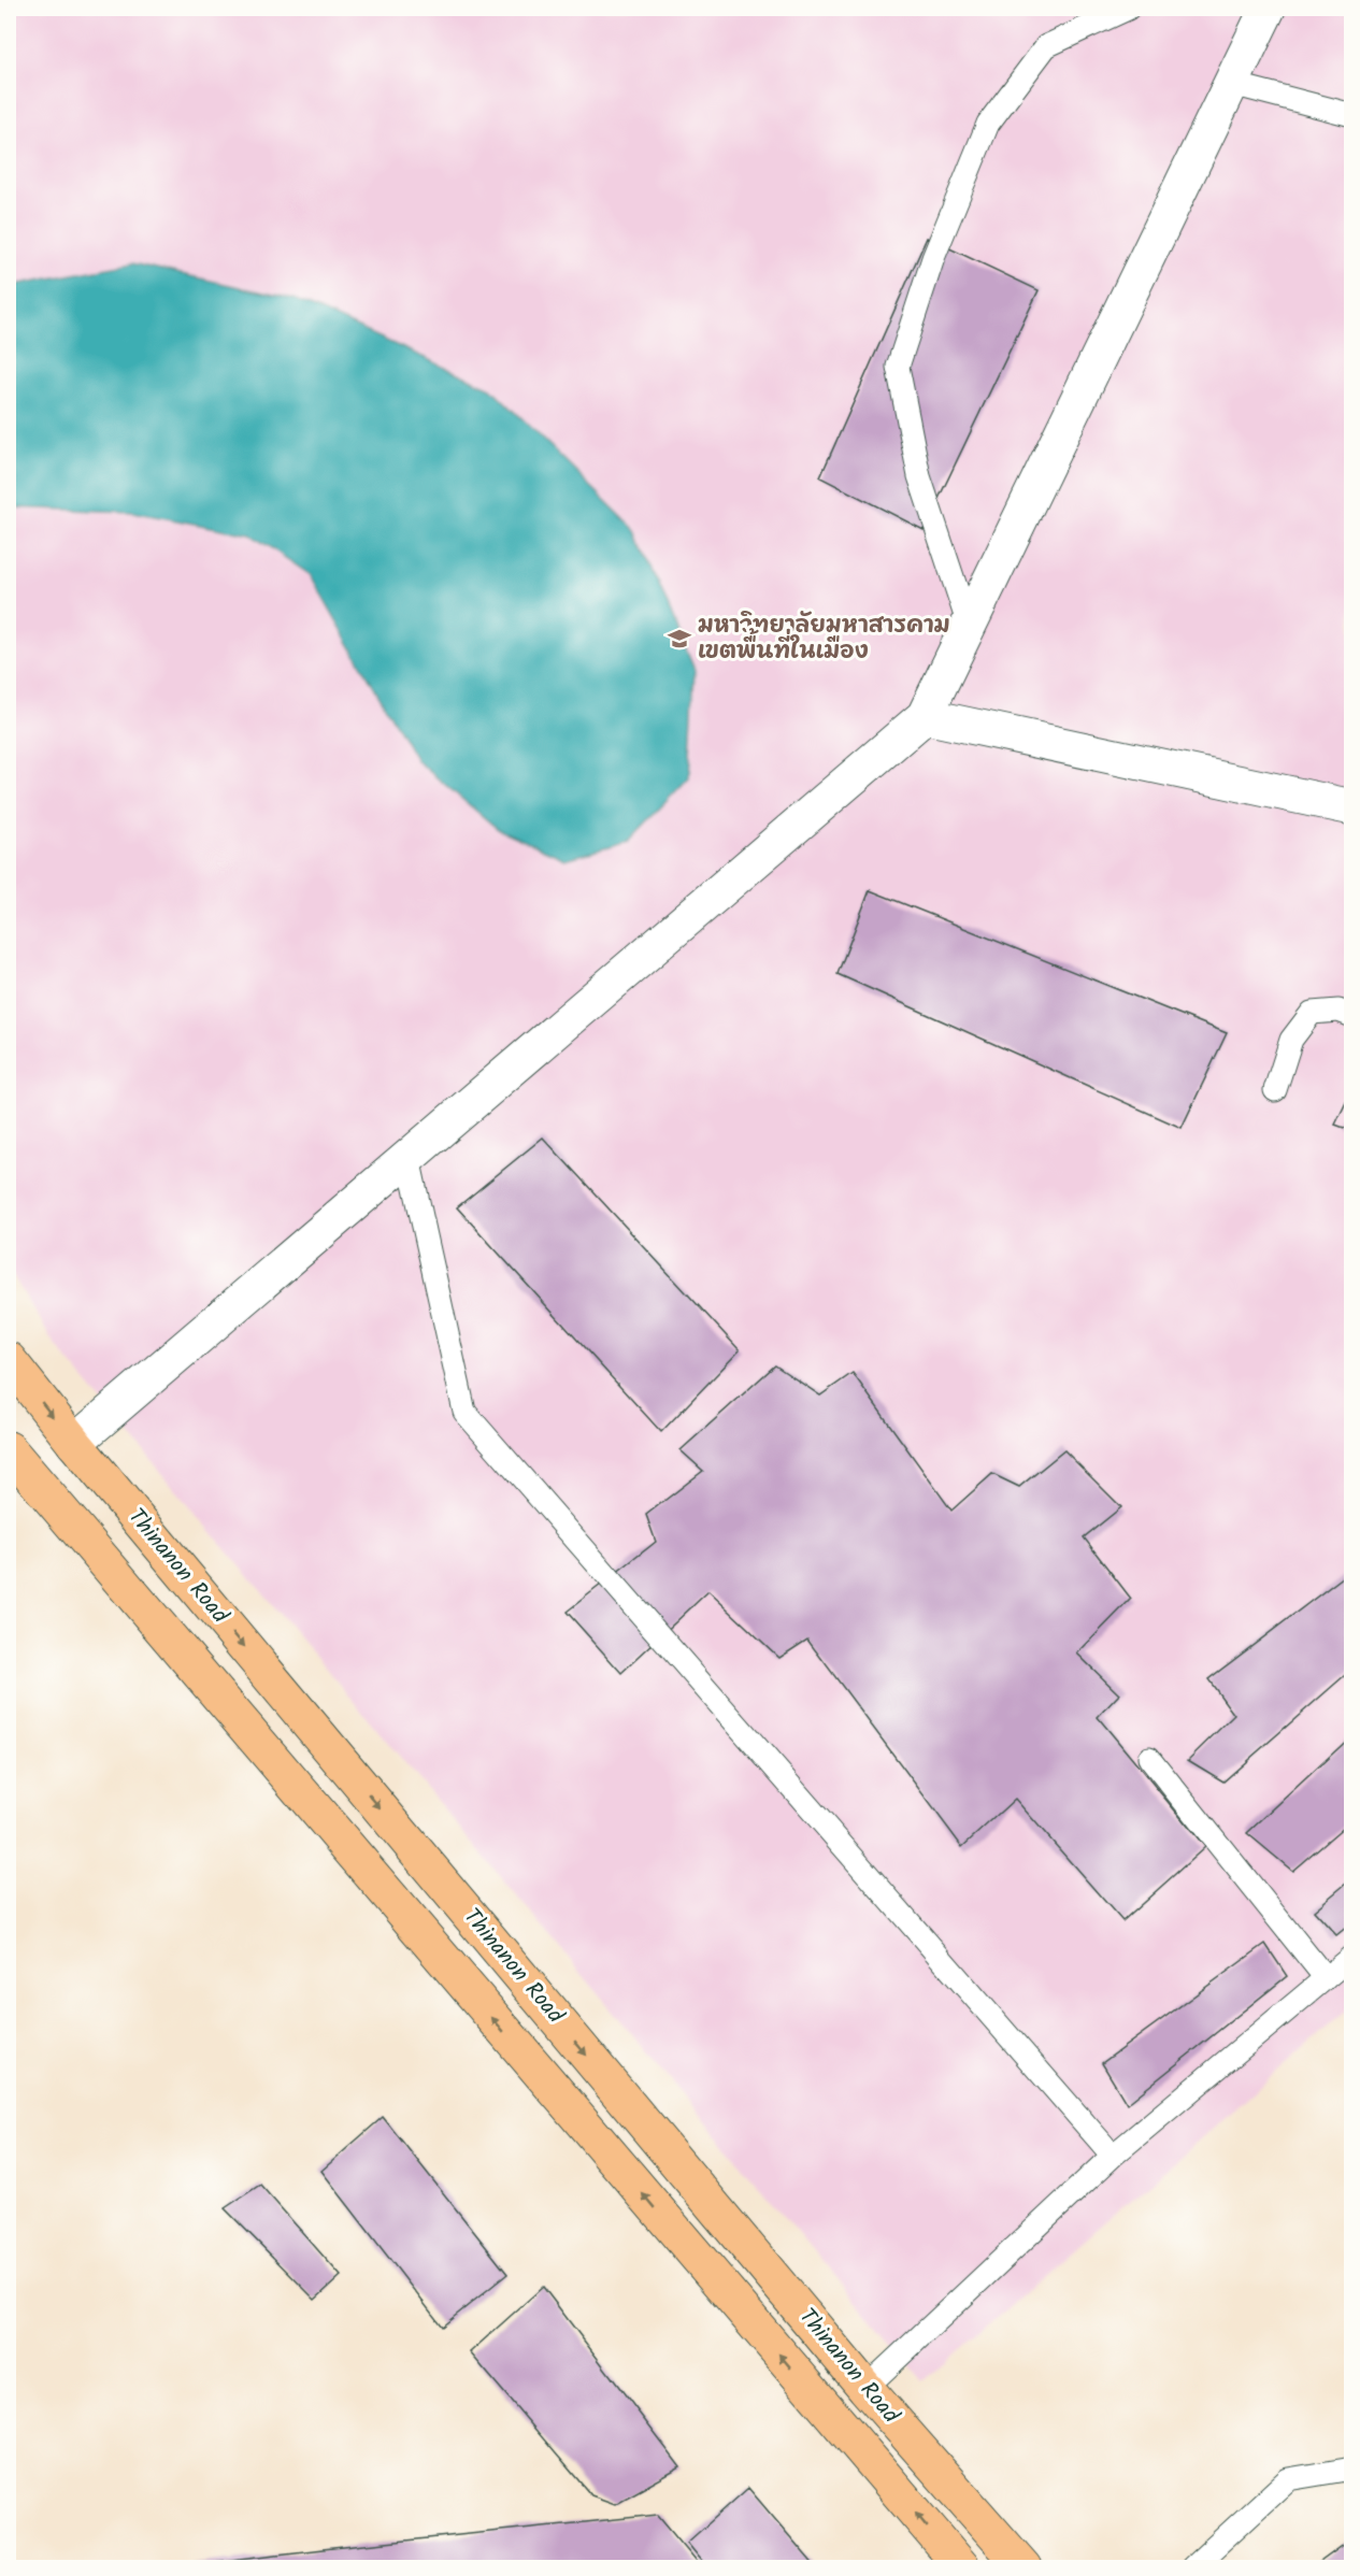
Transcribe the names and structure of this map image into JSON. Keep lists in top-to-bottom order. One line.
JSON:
{"streets":{"main road":["Thinanon Road"]},"places":{"school or university":["มหาวิทยาลัยมหาสารคาม เขตพื้นที่ในเมือง"]}}
